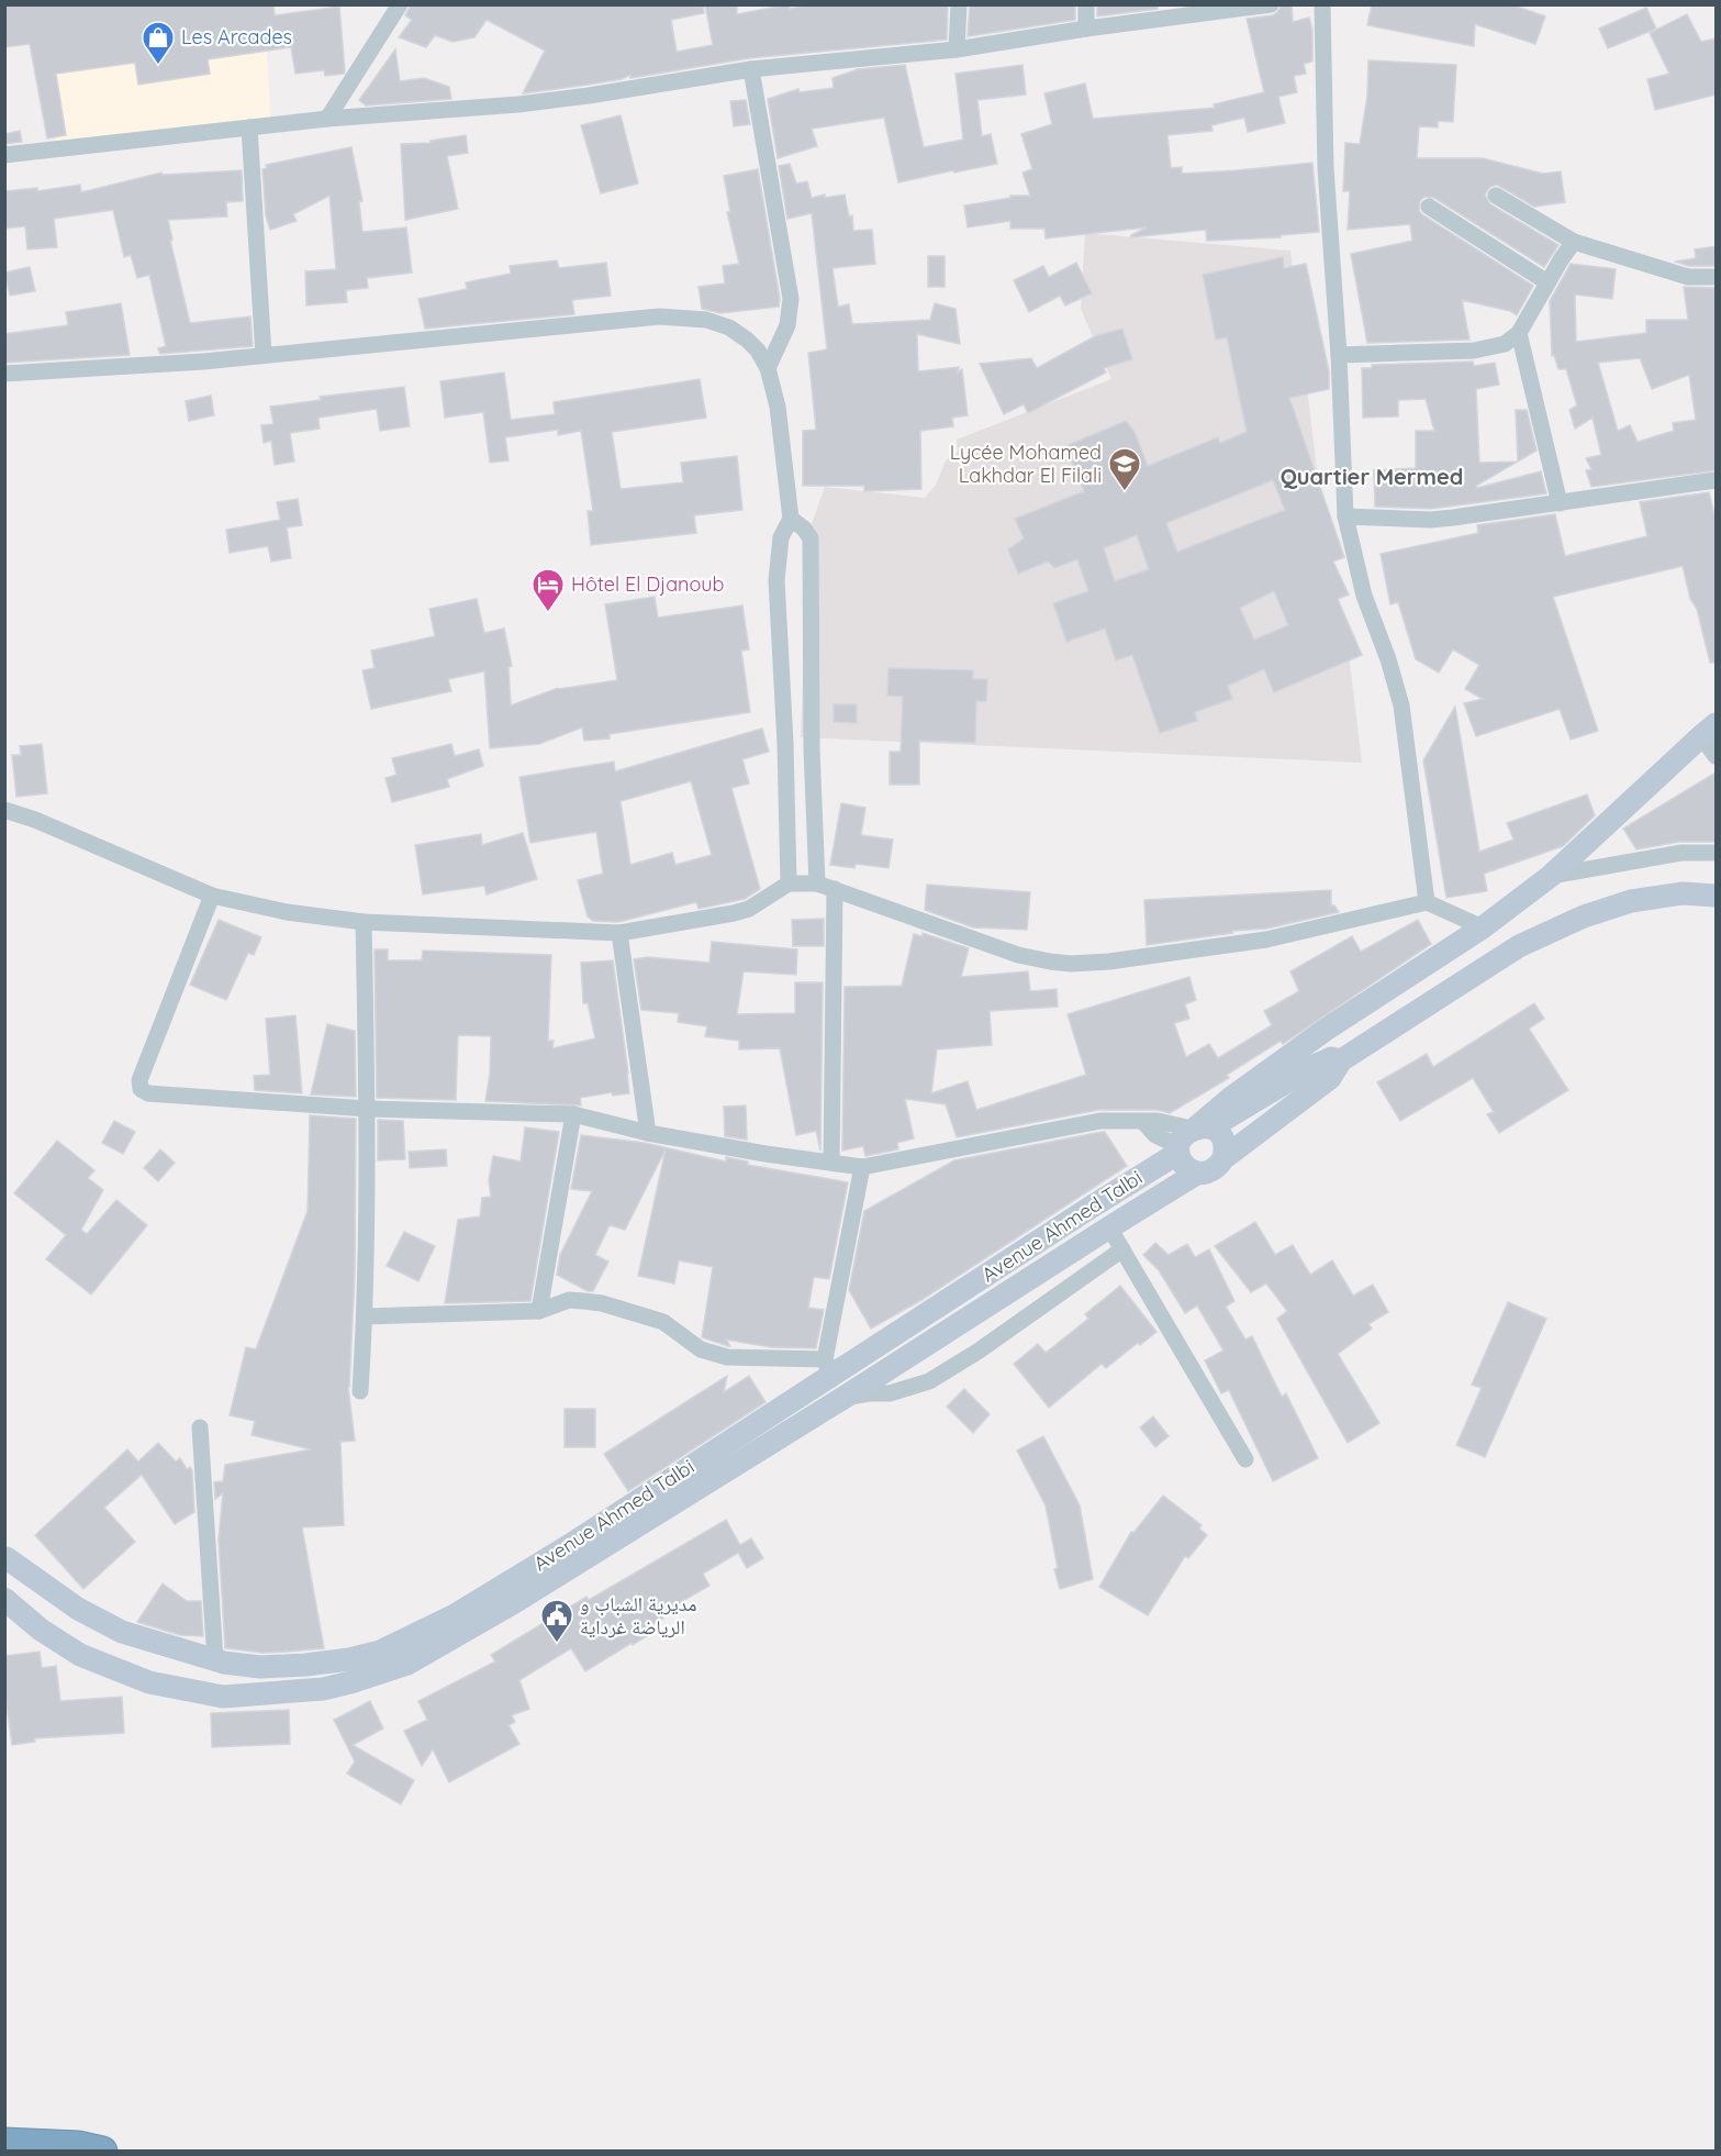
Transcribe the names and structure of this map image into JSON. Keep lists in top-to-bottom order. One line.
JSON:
{"streets":{"main road":["Avenue Ahmed Talbi"]},"districts":["Quartier Mermed"],"places":{"shop":["Les Arcades"],"school or university":["Lycée Mohamed Lakhdar El Filali"],"hotel":["Hôtel El Djanoub"],"public building":["مديرية الشباب و الرياضة غرداية"]}}
